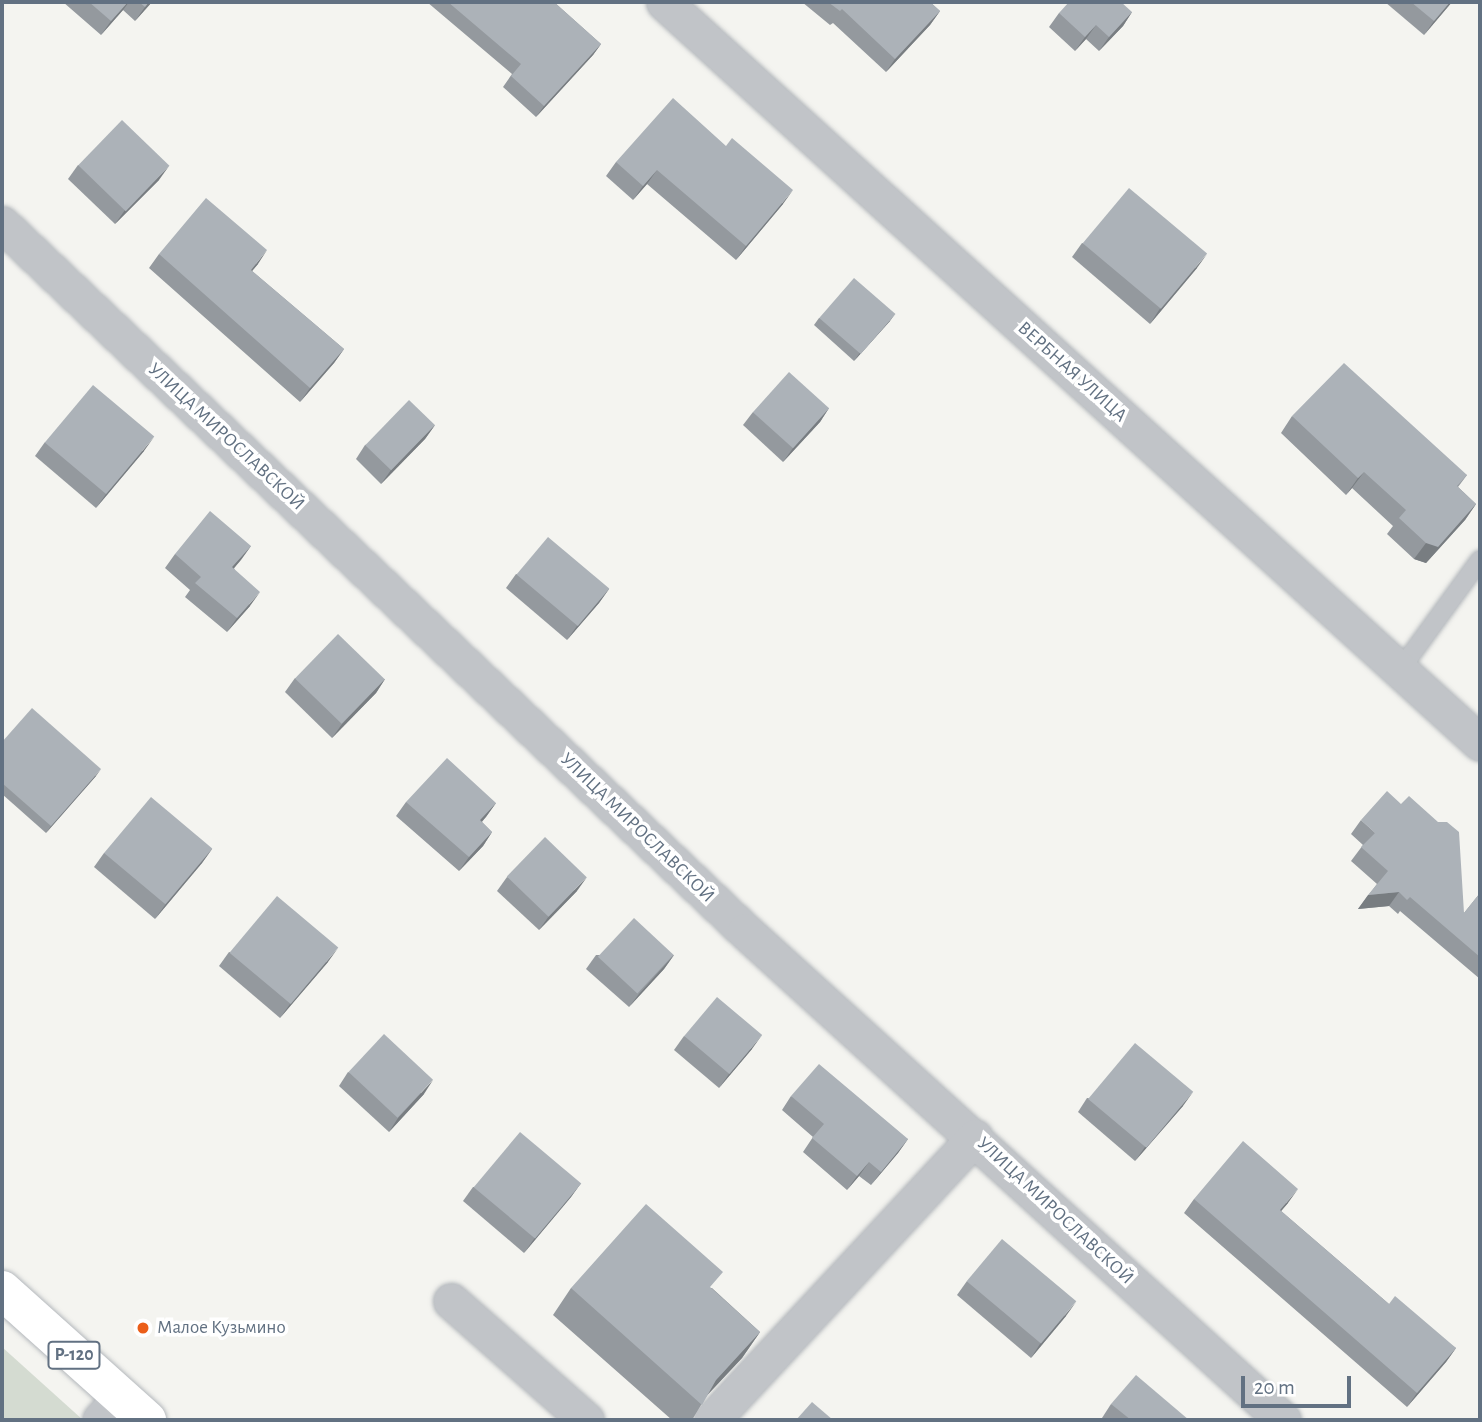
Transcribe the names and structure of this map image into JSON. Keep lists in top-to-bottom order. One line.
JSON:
{"streets":{"main road":["Р-120"],"street":["ВЕРБНАЯ УЛИЦА","УЛИЦА МИРОСЛАВСКОЙ"]},"places":["Малое Кузьмино"],"scale_bar":"20 m"}
